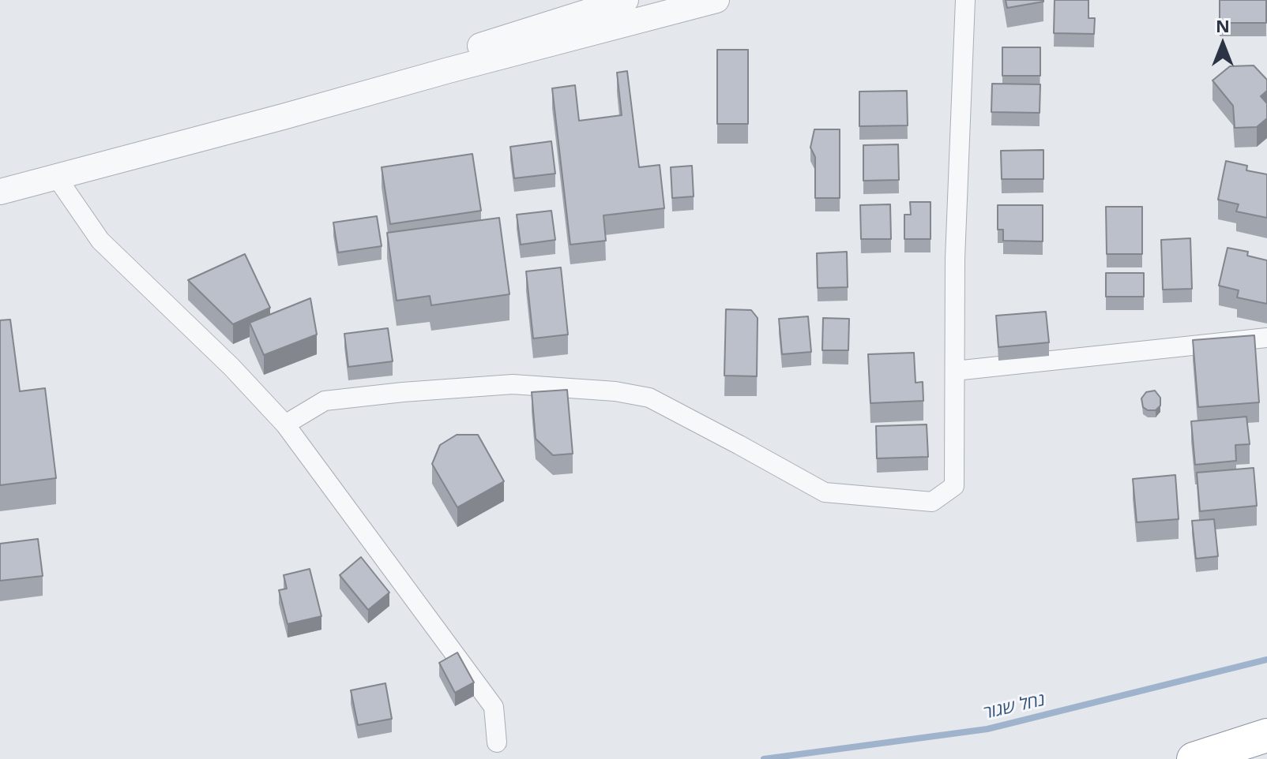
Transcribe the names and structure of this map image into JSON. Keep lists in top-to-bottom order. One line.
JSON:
{"water":["נחל שגור"],"north":"top"}
